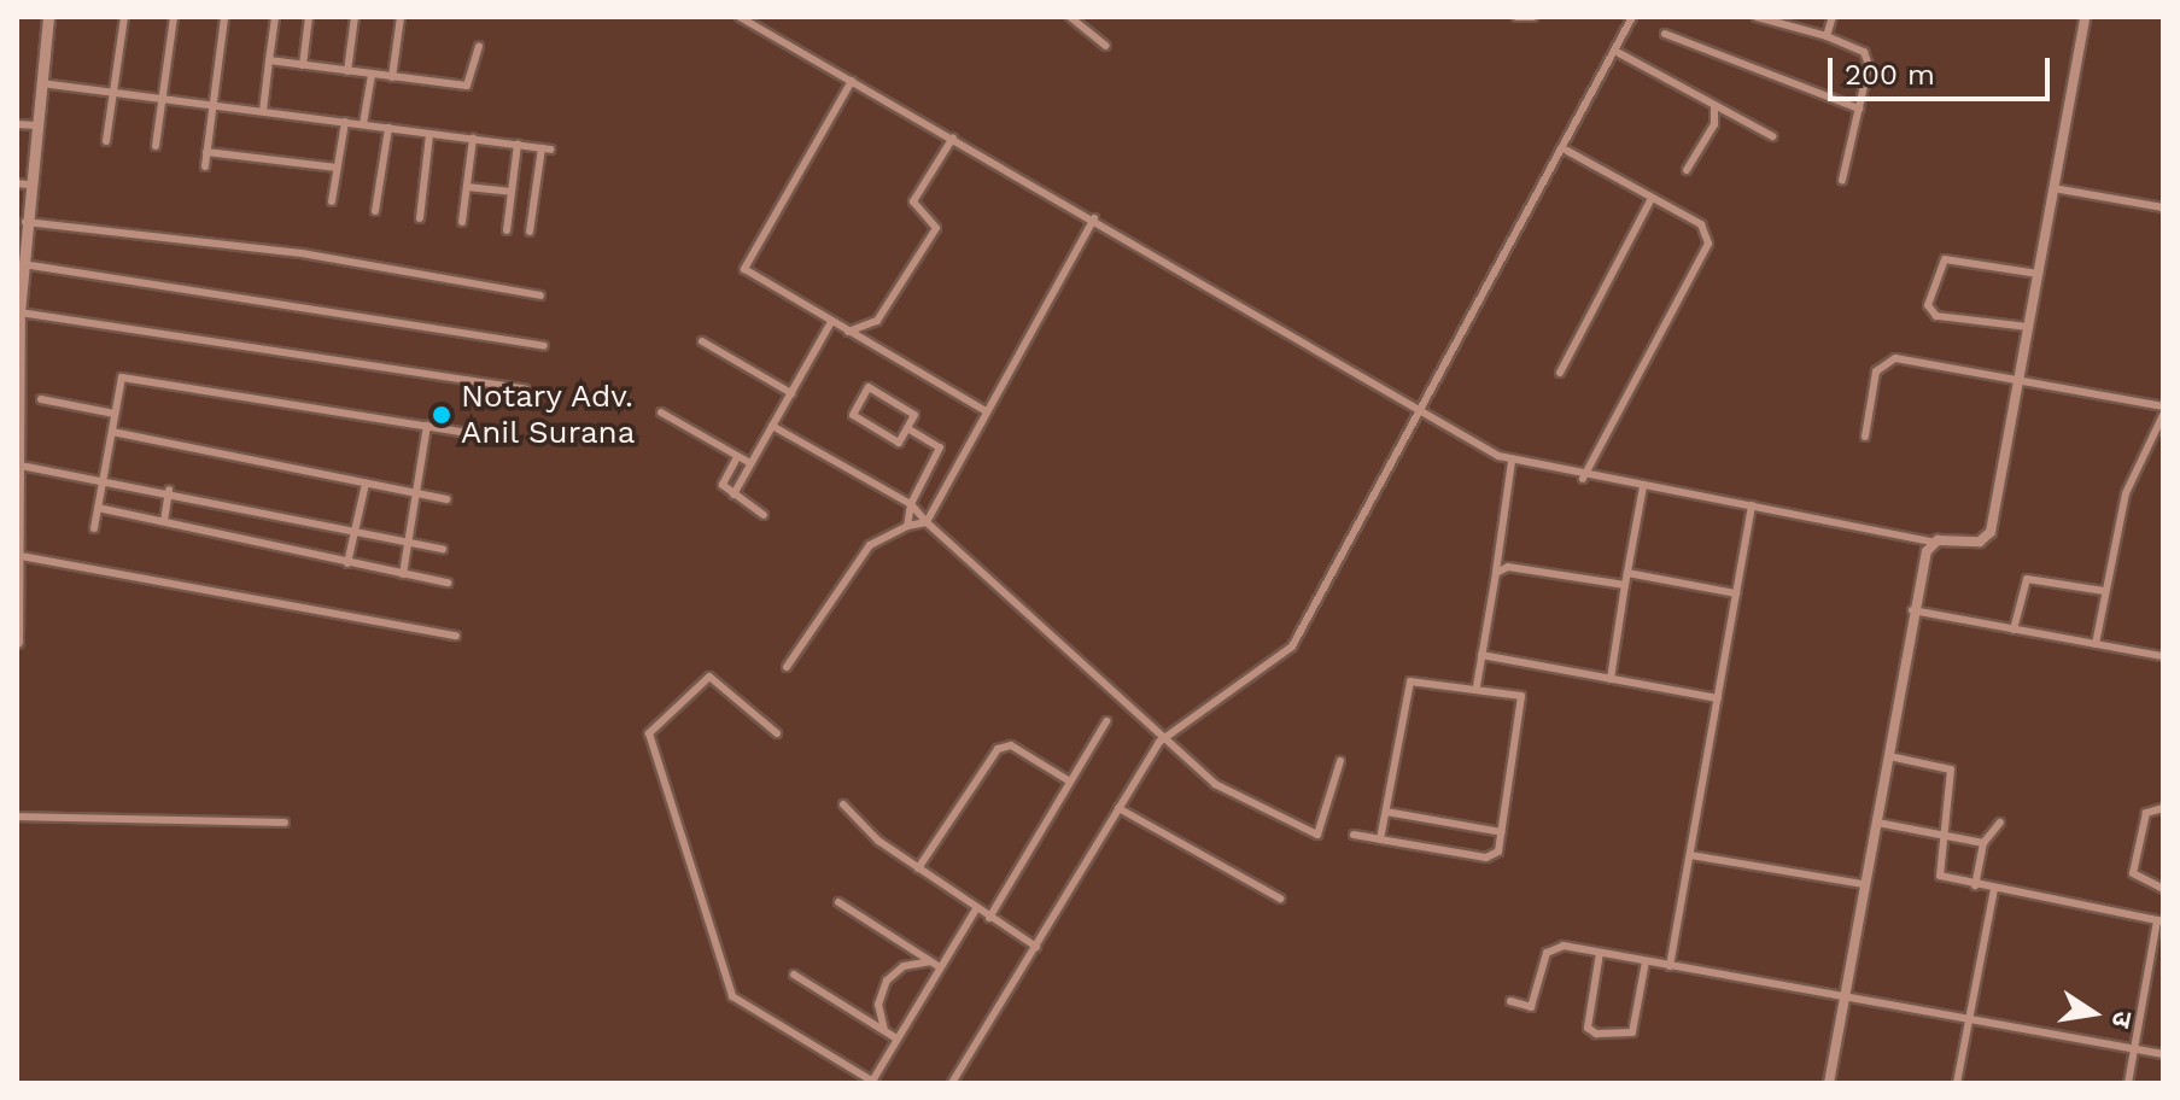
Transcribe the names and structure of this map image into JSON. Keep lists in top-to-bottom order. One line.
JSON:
{"places":["Notary Adv. Anil Surana"],"scale_bar":"200 m","north":"right"}
